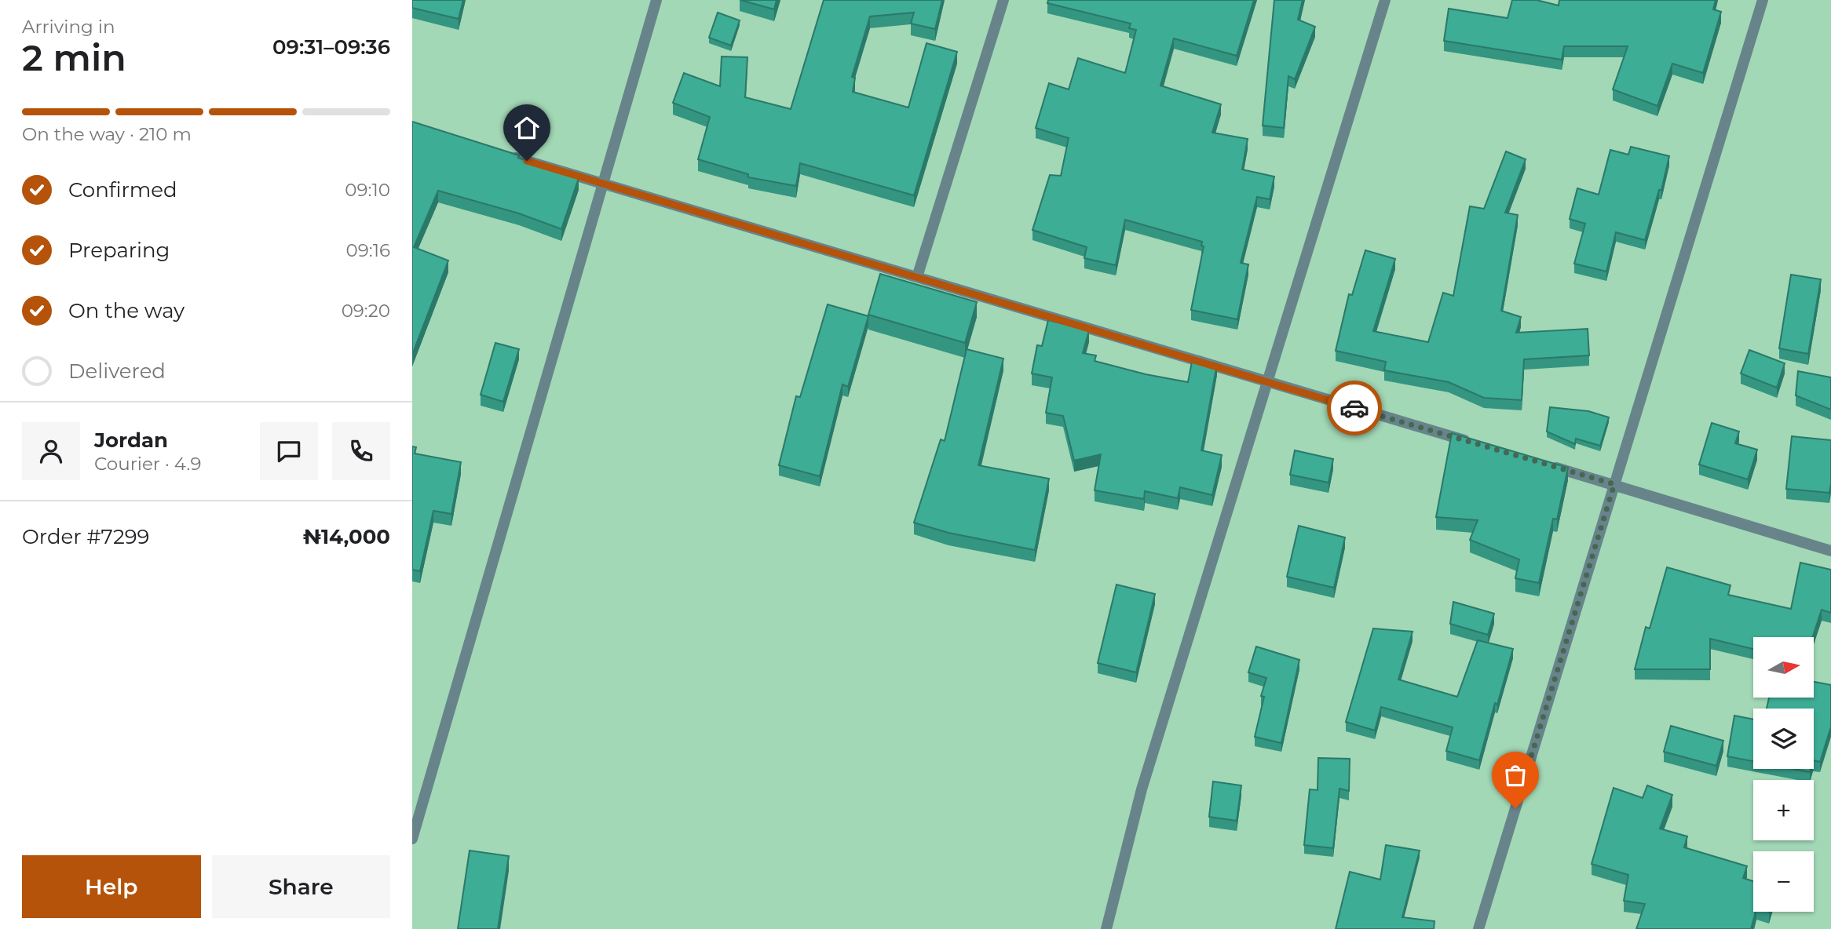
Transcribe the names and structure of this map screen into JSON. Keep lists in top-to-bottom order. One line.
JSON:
{"north":"right","page":{"heading":["2 min","Arriving in","09:31–09:36"],"panel":["Jordan","Courier · 4.9","Order #7299","₦14,000"],"bar":"On the way · 210 m","list":[["Confirmed","09:10"],["Preparing","09:16"],["On the way","09:20"],"Delivered"],"map_buttons":["+","−"],"buttons":["Help","Share"]}}
